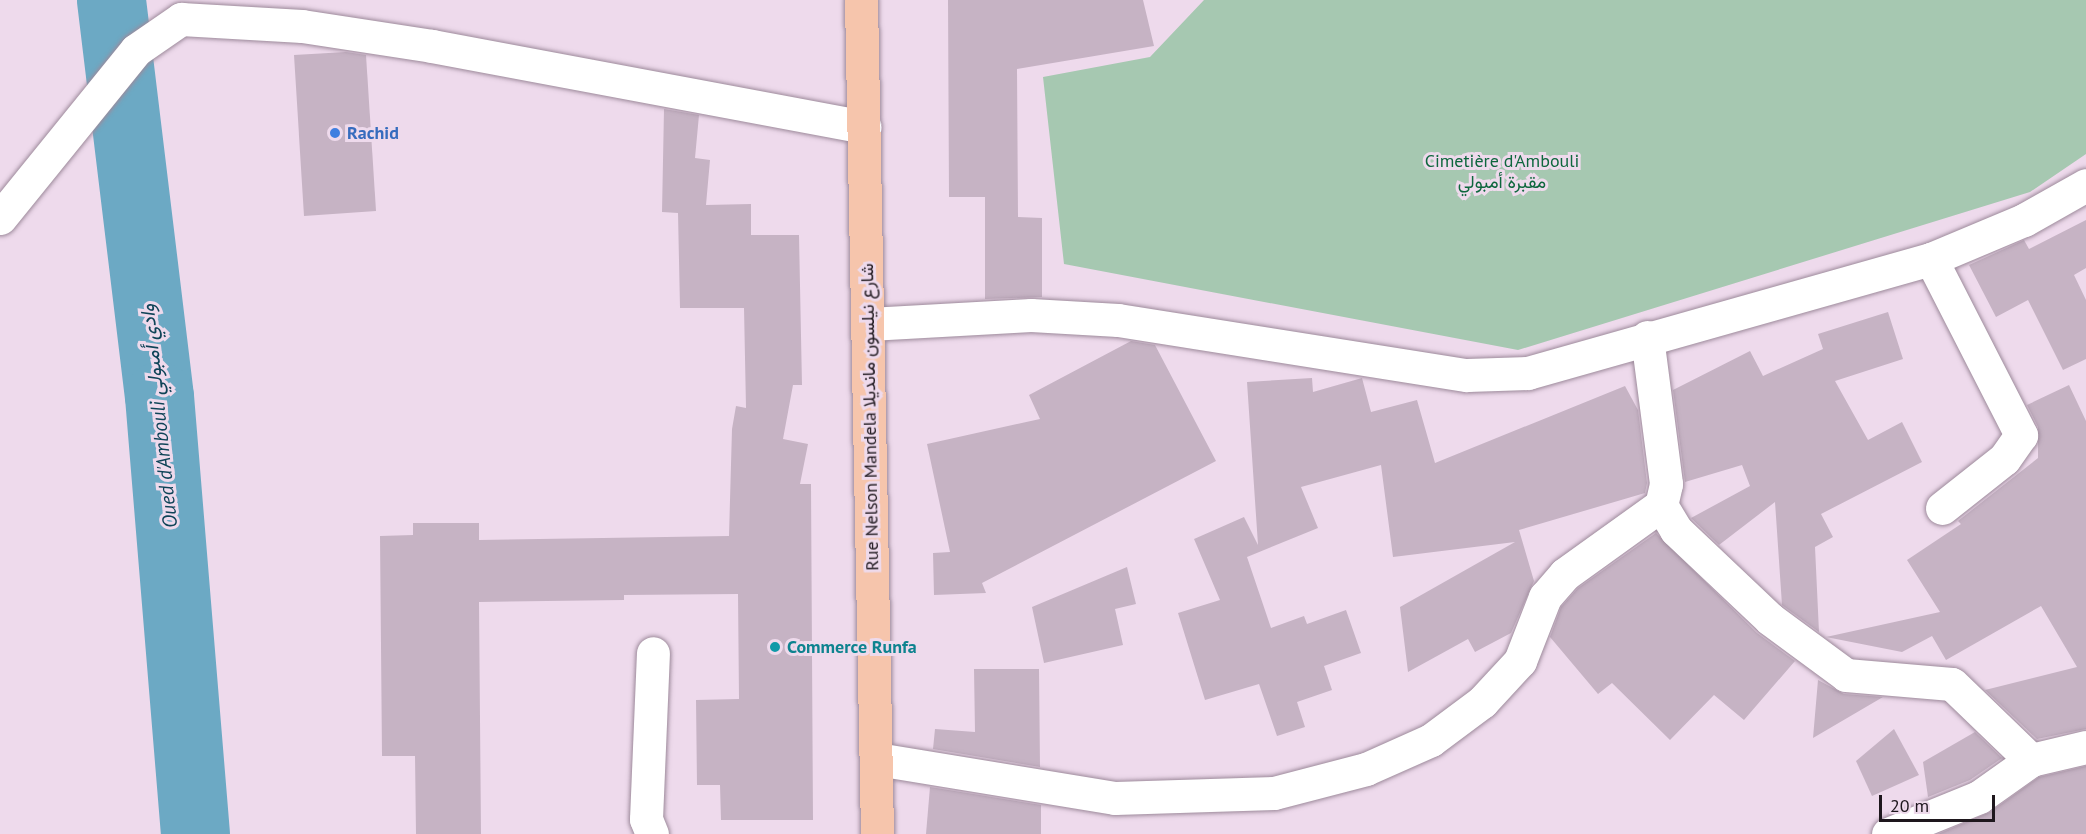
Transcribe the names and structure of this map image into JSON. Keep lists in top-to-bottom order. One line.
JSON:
{"streets":{"main road":["Rue Nelson Mandela شارع نيلسون مانديلا"]},"water":["Oued d'Ambouli وادي أمبولي"],"parks":["Cimetière d'Ambouli مقبرة أمبولي"],"places":["Rachid","Commerce Runfa"],"scale_bar":"20 m"}
